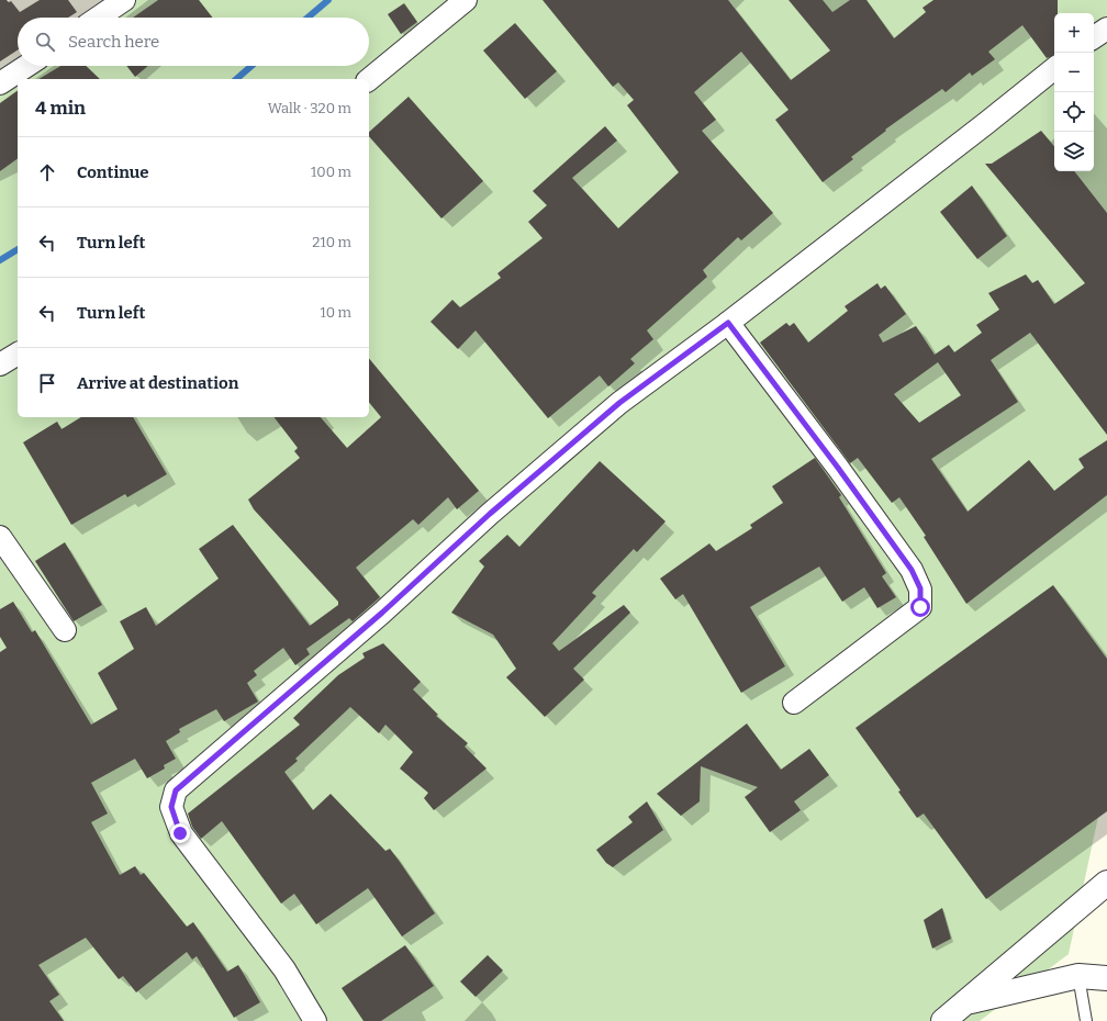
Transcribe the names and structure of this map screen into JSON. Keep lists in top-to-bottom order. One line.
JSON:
{"page":{"map_buttons":["+","−"],"search":"Search here","heading":["4 min","Walk · 320 m"],"list":[["Continue","100 m"],["Turn left","210 m"],["Turn left","10 m"],"Arrive at destination"]}}
